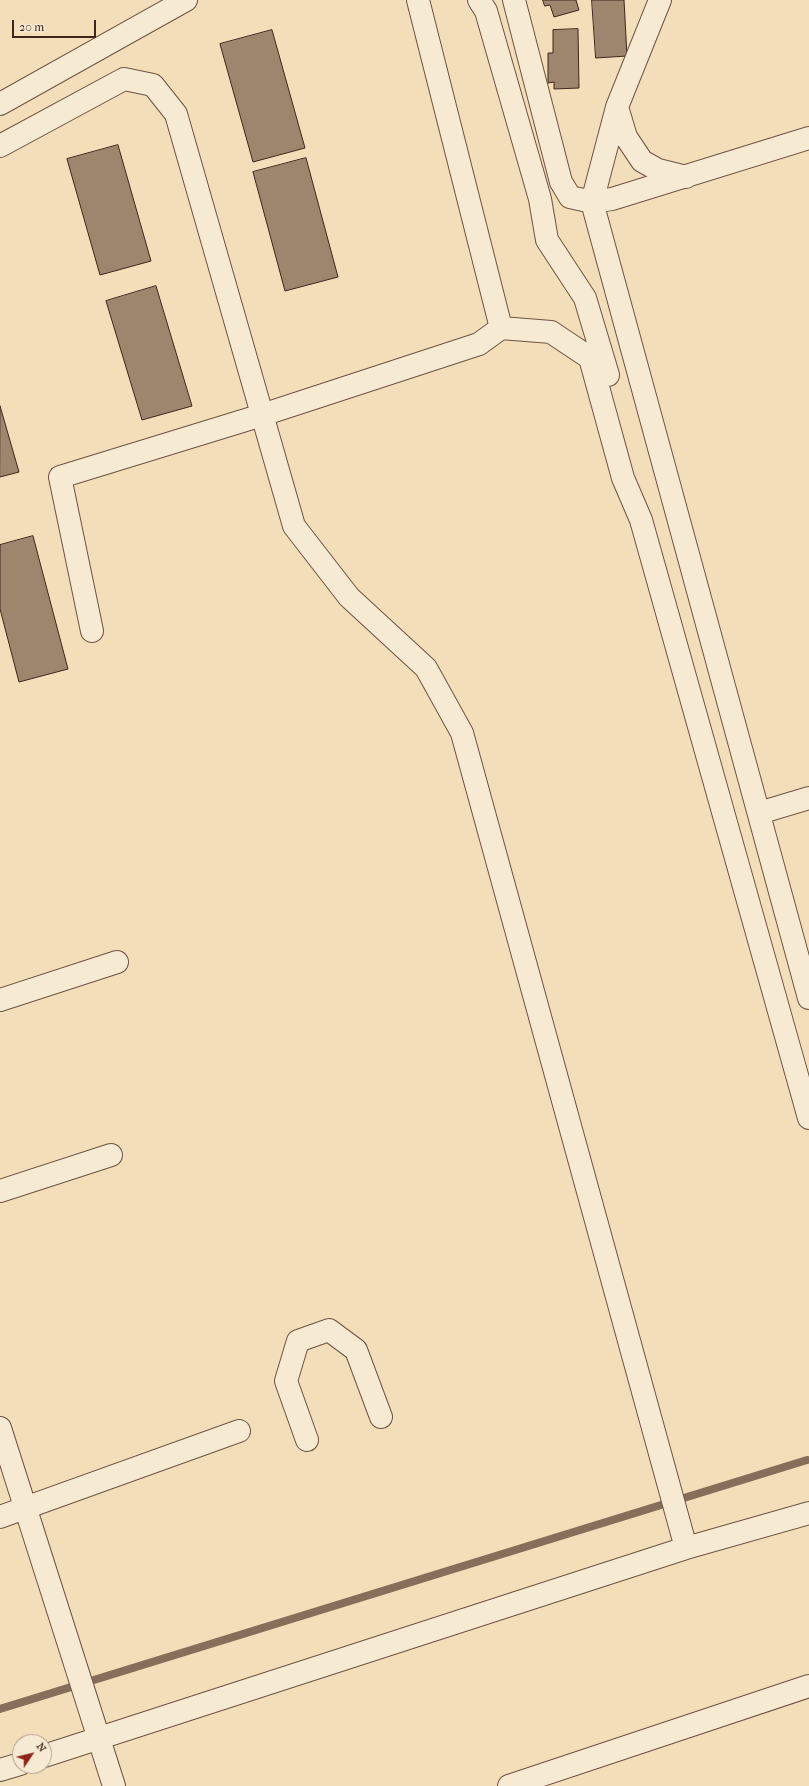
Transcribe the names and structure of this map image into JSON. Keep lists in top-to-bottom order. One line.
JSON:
{"scale_bar":"20 m","north":"top right"}
